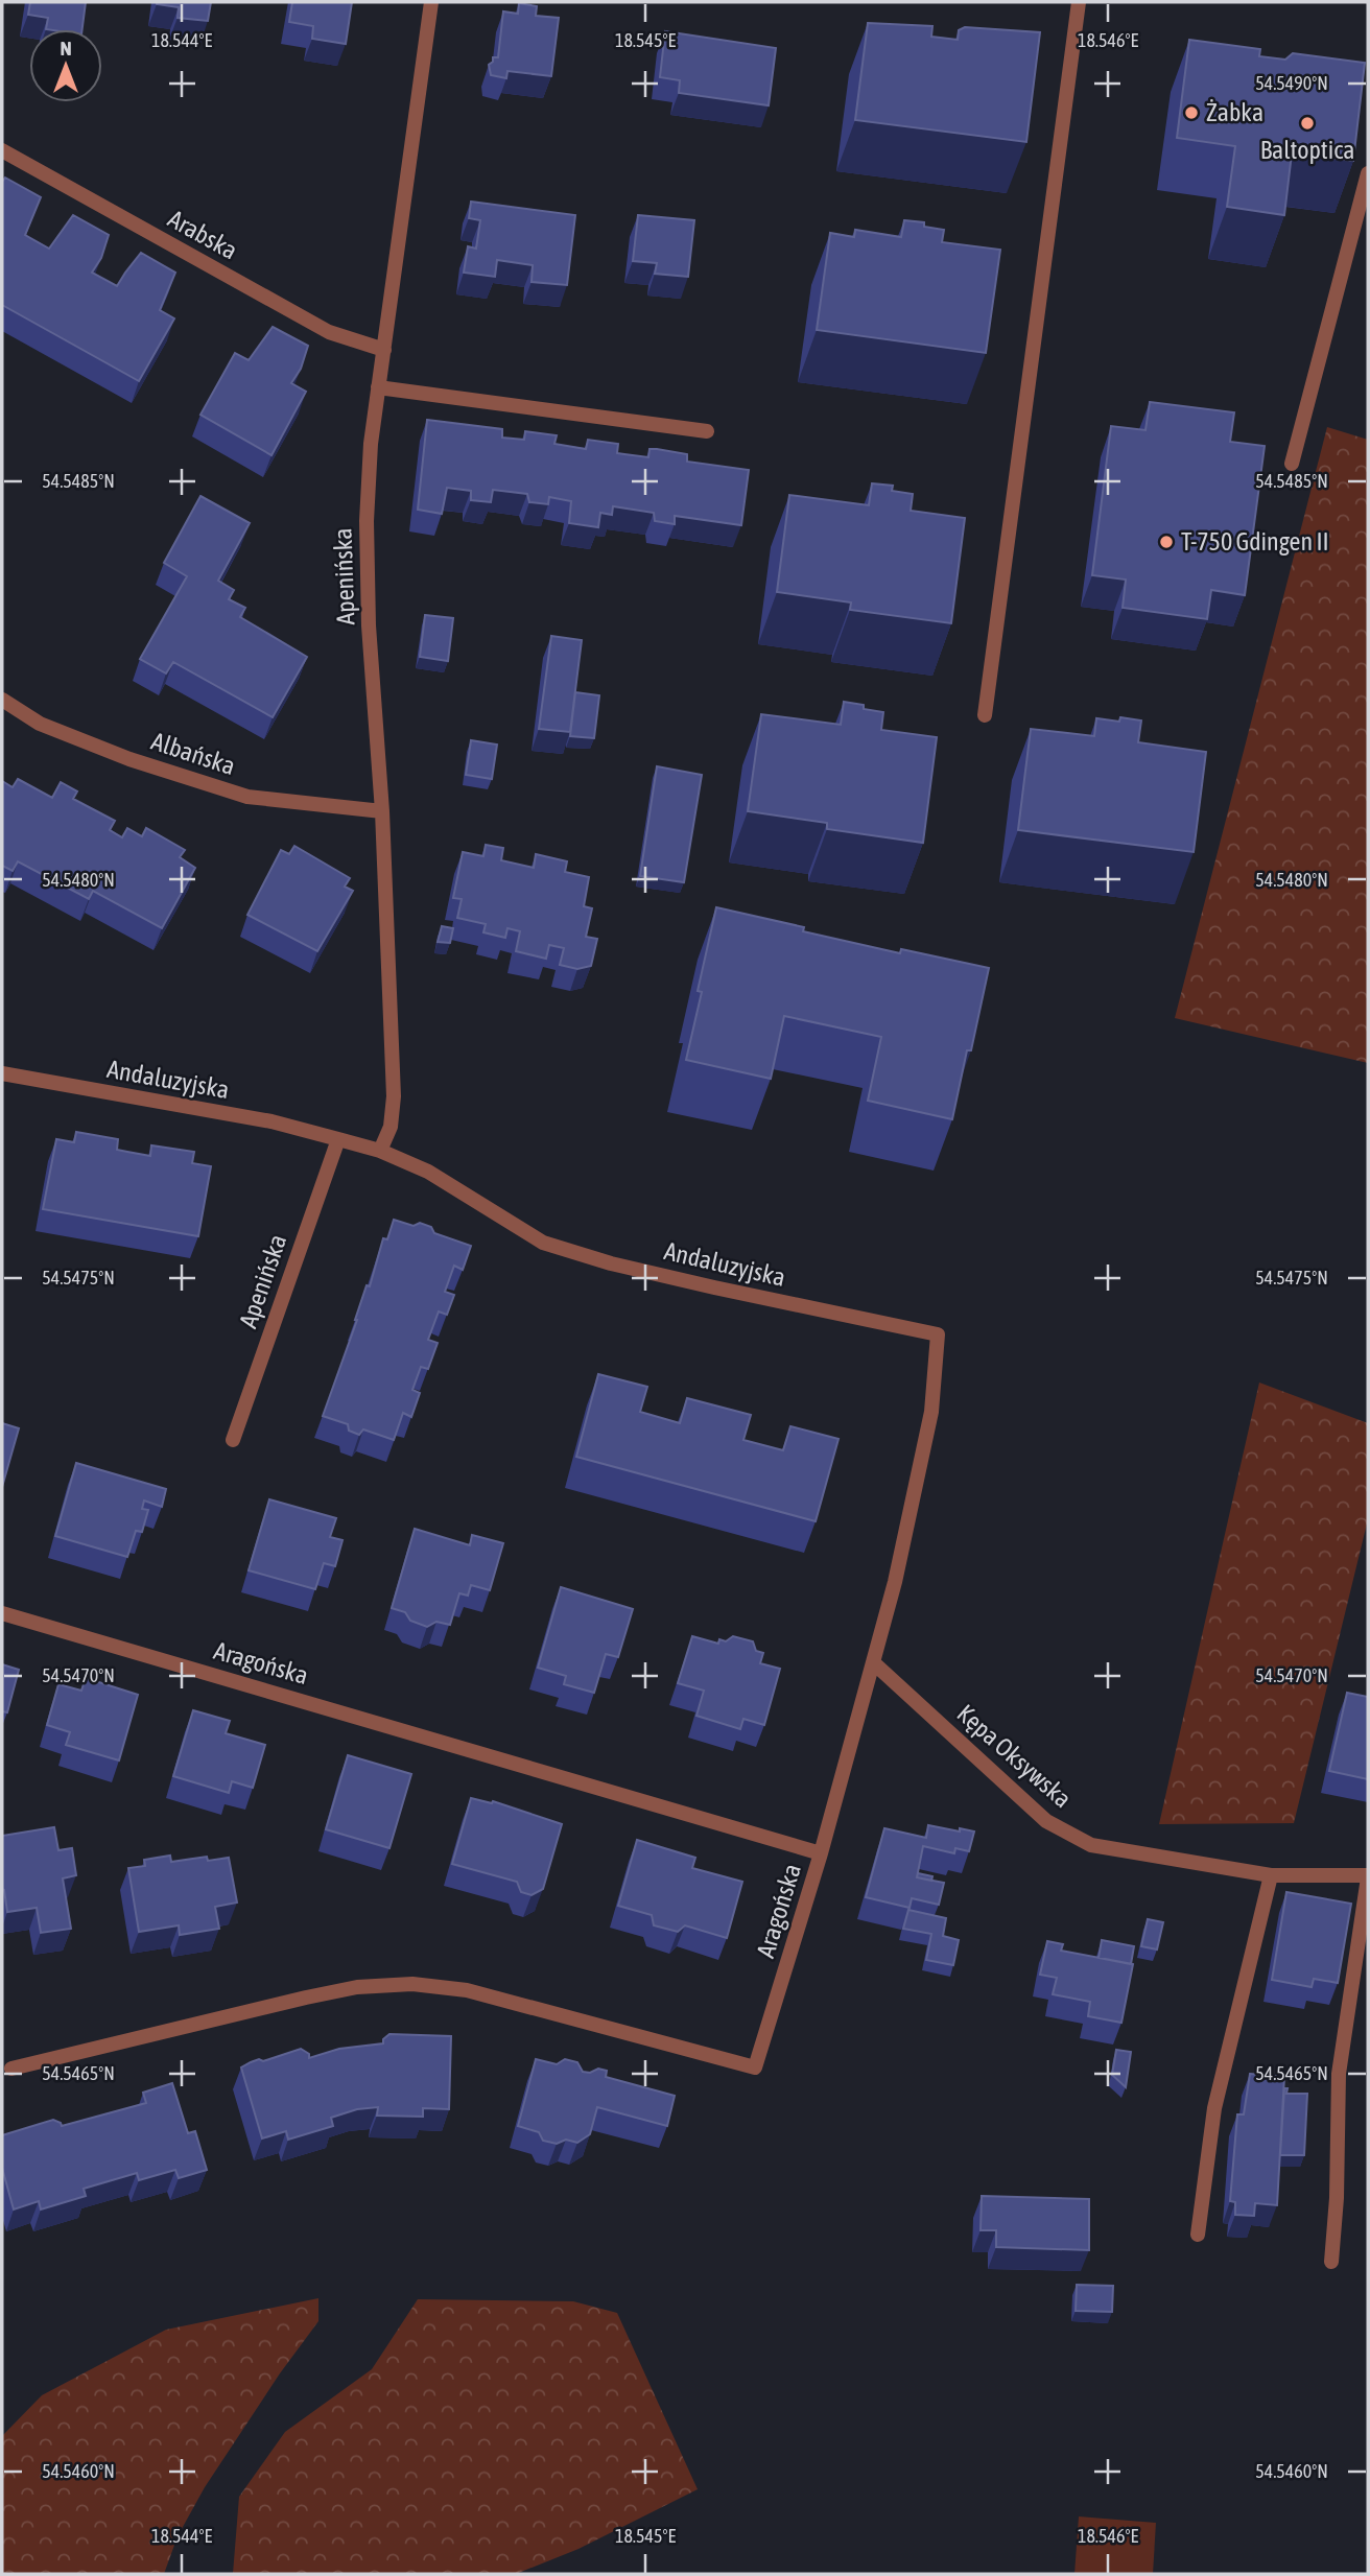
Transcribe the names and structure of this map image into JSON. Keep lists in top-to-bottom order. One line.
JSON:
{"streets":{"street":["Arabska","Apenińska","Albańska","Andaluzyjska","Aragońska","Kępa Oksywska"]},"crossings":[["Arabska","Apenińska"],["Apenińska","Albańska"],["Apenińska","Andaluzyjska"],["Andaluzyjska","Aragońska"],["Andaluzyjska","Kępa Oksywska"]],"places":["Żabka","Baltoptica","T-750 Gdingen II"],"north":"top","coordinates":["18.544°E","18.545°E","18.546°E","54.5490°N","54.5485°N","54.5480°N","54.5475°N","54.5470°N","54.5465°N","54.5460°N"]}
